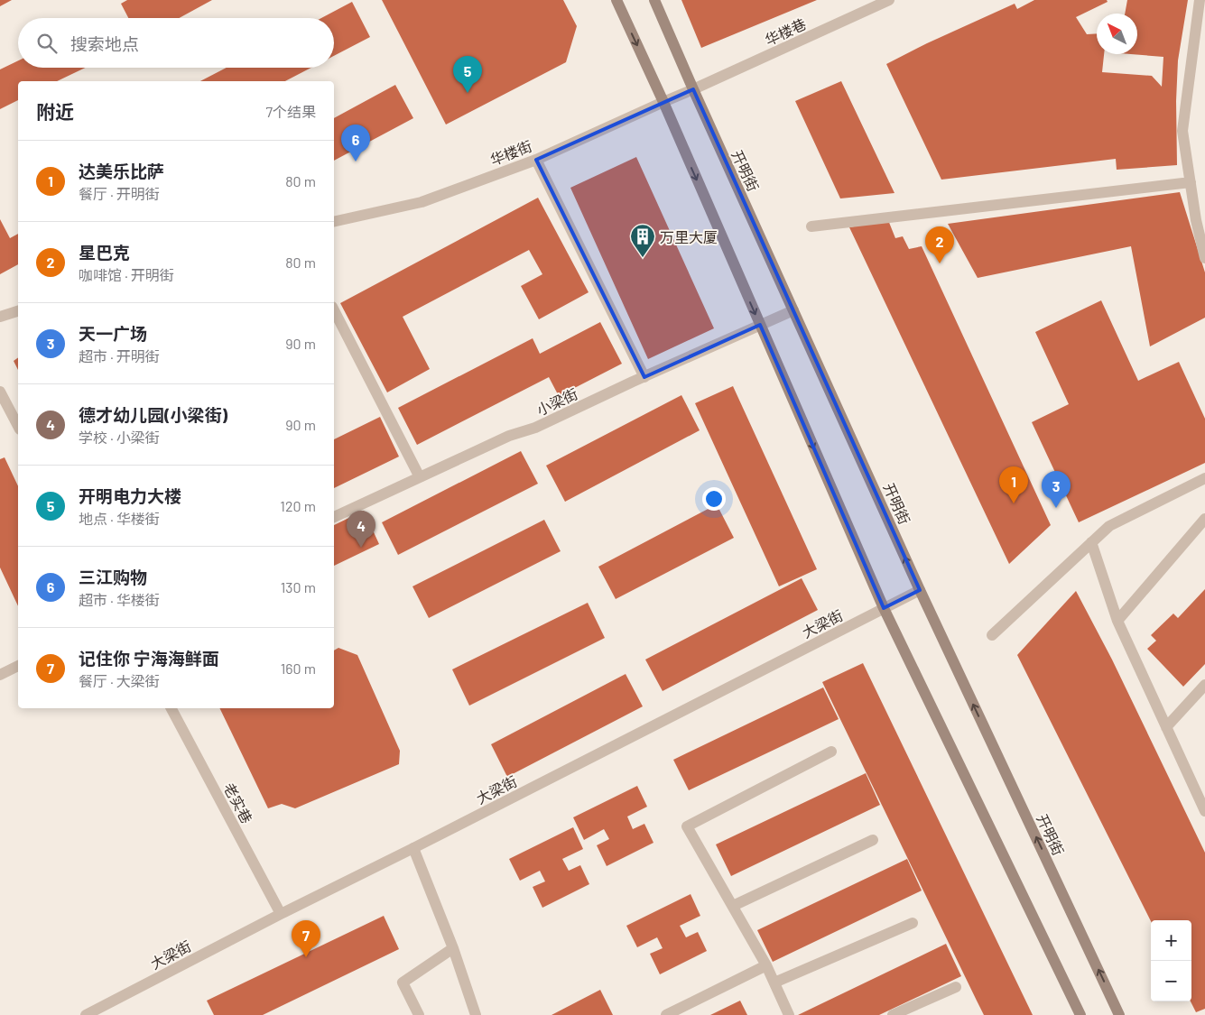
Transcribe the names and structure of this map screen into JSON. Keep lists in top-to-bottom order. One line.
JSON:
{"streets":{"street":["华楼巷","华楼街","开明街","小梁街","大梁街","老实巷"]},"crossings":[["华楼巷","华楼街"],["华楼巷","开明街"],["华楼街","开明街"],["开明街","小梁街"],["开明街","大梁街"],["大梁街","老实巷"]],"places":{"building":["万里大厦"]},"north":"top left","page":{"search":"搜索地点","pins":["5","6","2","1","3","4","7"],"heading":["附近","7个结果"],"list":[{"mark":"1","name":"达美乐比萨","note":"餐厅 · 开明街","value":"80 m"},{"mark":"2","name":"星巴克","note":"咖啡馆 · 开明街","value":"80 m"},{"mark":"3","name":"天一广场","note":"超市 · 开明街","value":"90 m"},{"mark":"4","name":"德才幼儿园(小梁街)","note":"学校 · 小梁街","value":"90 m"},{"mark":"5","name":"开明电力大楼","note":"地点 · 华楼街","value":"120 m"},{"mark":"6","name":"三江购物","note":"超市 · 华楼街","value":"130 m"},{"mark":"7","name":"记住你 宁海海鲜面","note":"餐厅 · 大梁街","value":"160 m"}],"map_buttons":["+","−"]}}
